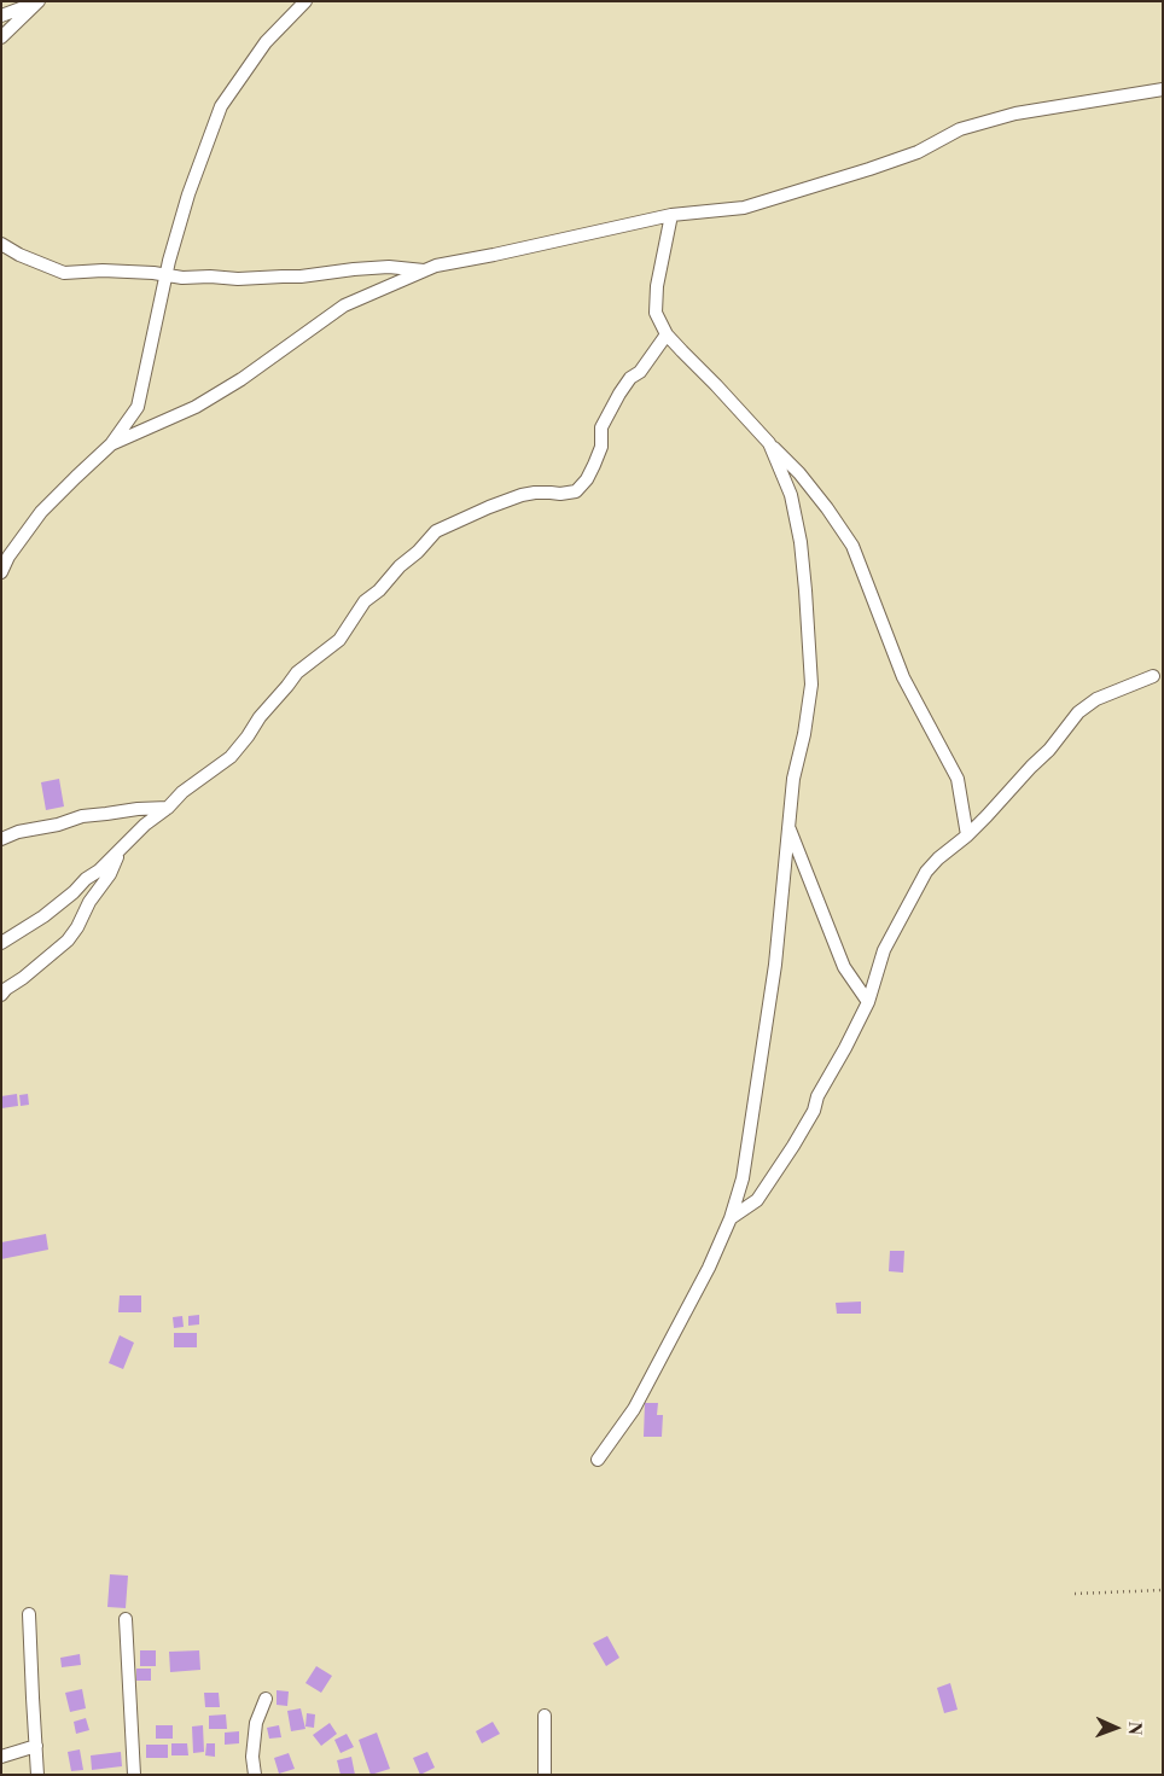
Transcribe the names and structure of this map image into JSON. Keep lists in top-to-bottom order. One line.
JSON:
{"north":"right"}
